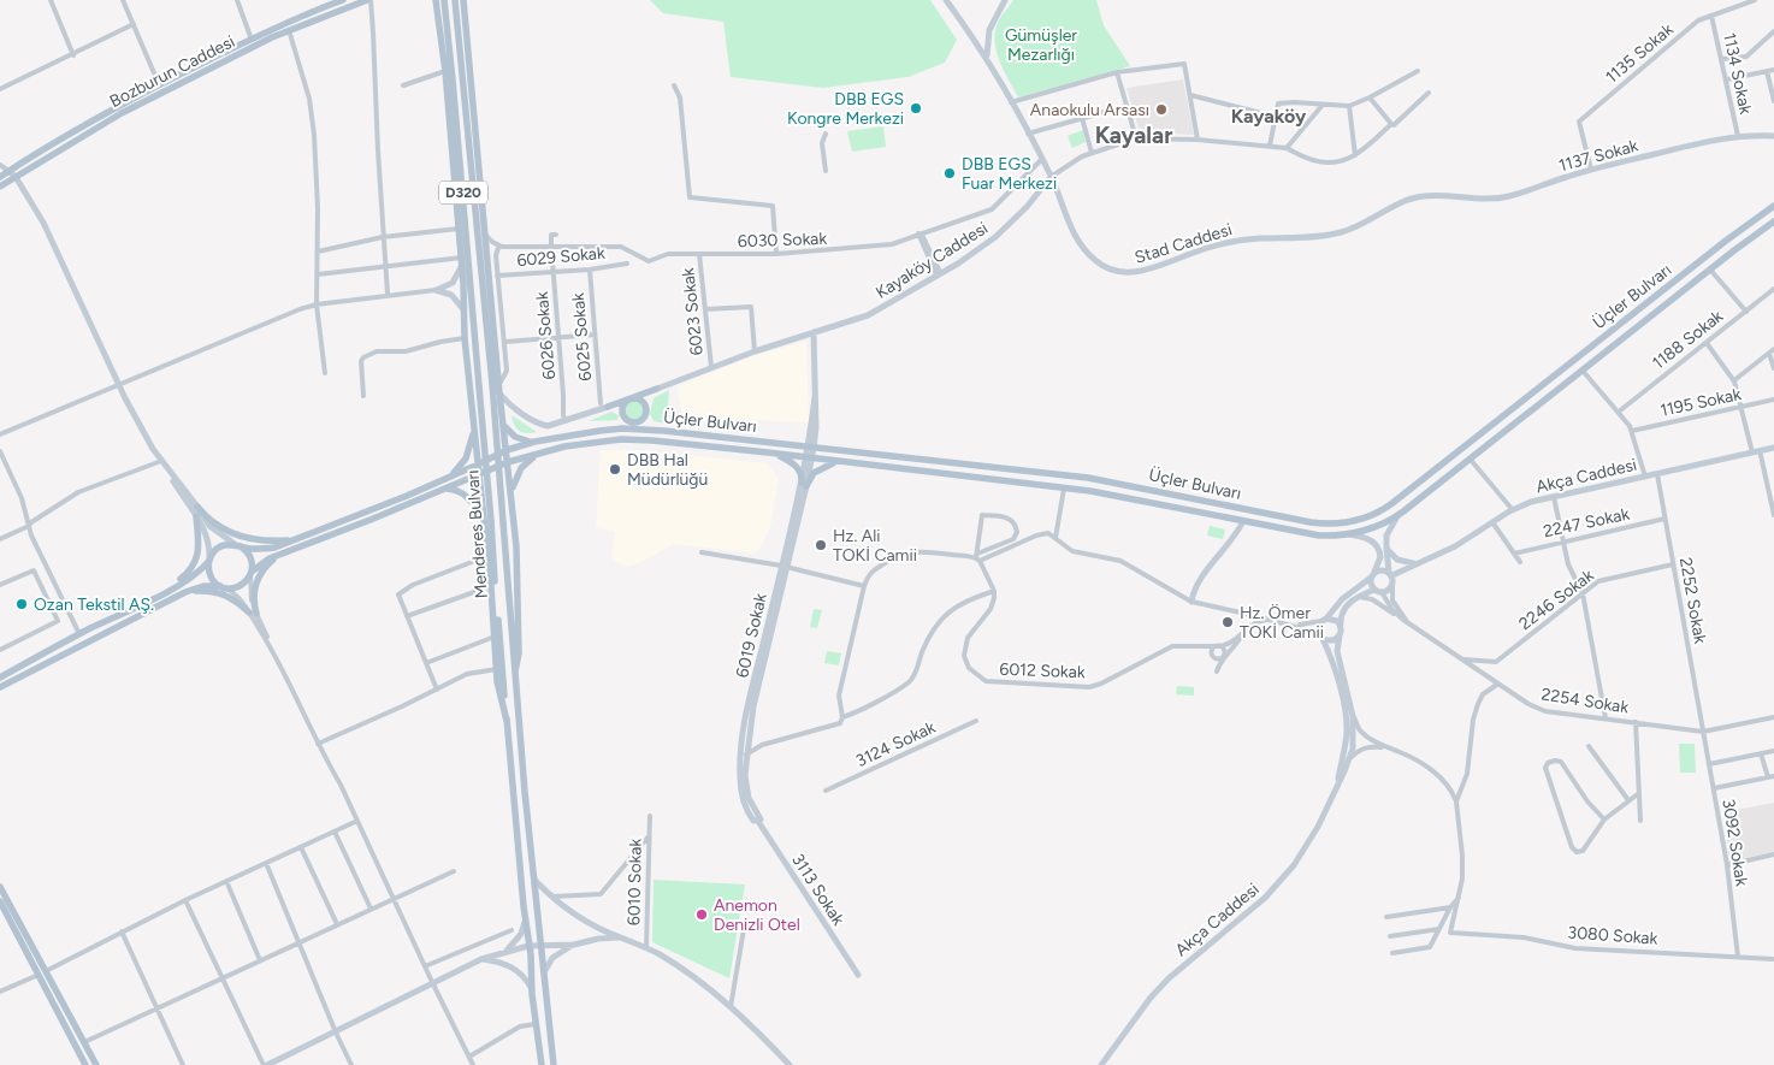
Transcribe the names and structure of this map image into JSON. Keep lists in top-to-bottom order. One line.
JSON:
{"streets":{"main road":["Bozburun Caddesi","D320","Üçler Bulvarı","Menderes Bulvarı"],"street":["1135 Sokak","1134 Sokak","1137 Sokak","6030 Sokak","Stad Caddesi","6029 Sokak","Kayaköy Caddesi","6023 Sokak","6026 Sokak","6025 Sokak","1188 Sokak","1195 Sokak","Akça Caddesi","2247 Sokak","2246 Sokak","2252 Sokak","6019 Sokak","6012 Sokak","2254 Sokak","3124 Sokak","3092 Sokak","6010 Sokak","3113 Sokak","3080 Sokak"]},"crossings":[["1135 Sokak","1134 Sokak"],["1135 Sokak","1137 Sokak"],["1134 Sokak","1137 Sokak"],["1137 Sokak","Stad Caddesi"],["6030 Sokak","Stad Caddesi"],["6030 Sokak","6023 Sokak"],["6030 Sokak","6026 Sokak"],["Stad Caddesi","Kayaköy Caddesi"],["6029 Sokak","6026 Sokak"],["6029 Sokak","6025 Sokak"],["Kayaköy Caddesi","6023 Sokak"],["Kayaköy Caddesi","6019 Sokak"],["Üçler Bulvarı","6019 Sokak"],["Akça Caddesi","2252 Sokak"],["Akça Caddesi","2254 Sokak"],["2247 Sokak","2252 Sokak"],["2246 Sokak","2252 Sokak"],["2246 Sokak","2254 Sokak"],["2252 Sokak","2254 Sokak"],["2252 Sokak","3092 Sokak"],["6019 Sokak","3113 Sokak"],["2254 Sokak","3092 Sokak"],["3092 Sokak","3080 Sokak"]],"districts":["Kayaköy","Kayalar"],"parks":["Gümüşler Mezarlığı"],"places":["DBB EGS Kongre Merkezi","Anaokulu Arsası","DBB EGS Fuar Merkezi","DBB Hal Müdürlüğü","Hz. Ali TOKİ Camii","Ozan Tekstil AŞ.","Hz. Ömer TOKİ Camii","Anemon Denizli Otel"]}
